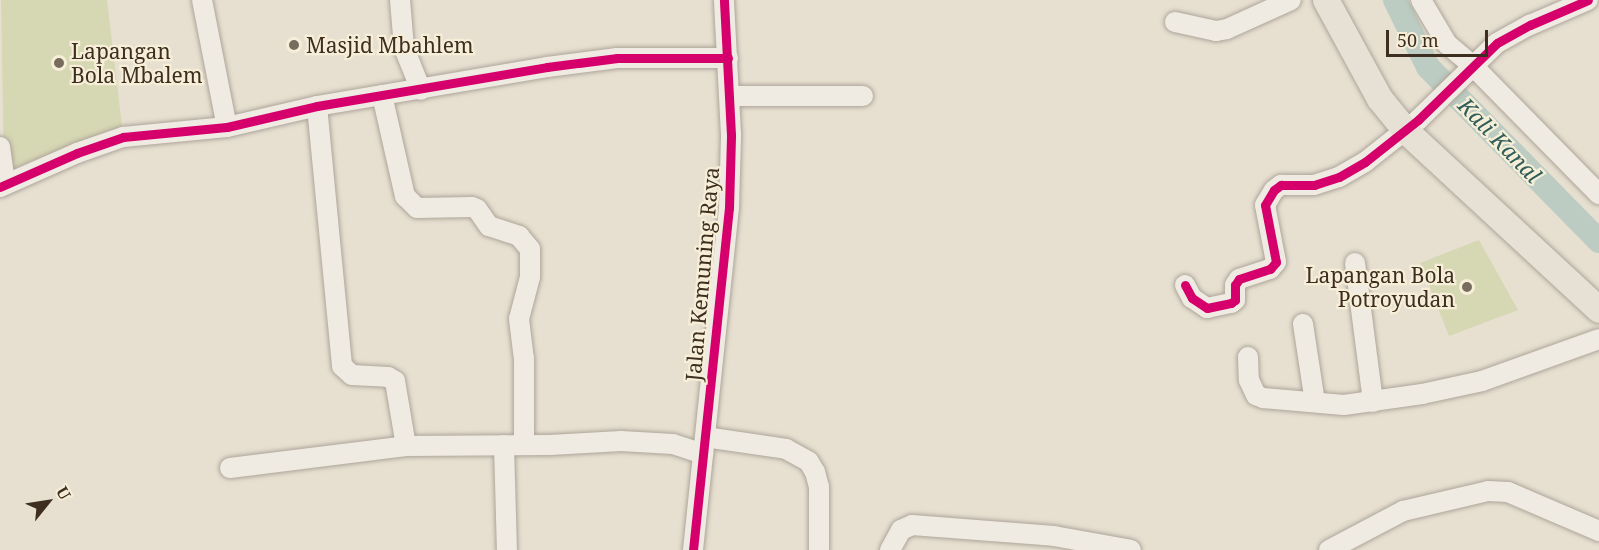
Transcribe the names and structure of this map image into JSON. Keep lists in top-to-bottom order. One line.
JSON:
{"streets":{"street":["Jalan Kemuning Raya"]},"water":["Kali Kanal"],"places":["Masjid Mbahlem","Lapangan Bola Mbalem","Lapangan Bola Potroyudan"],"scale_bar":"50 m","north":"top right"}
